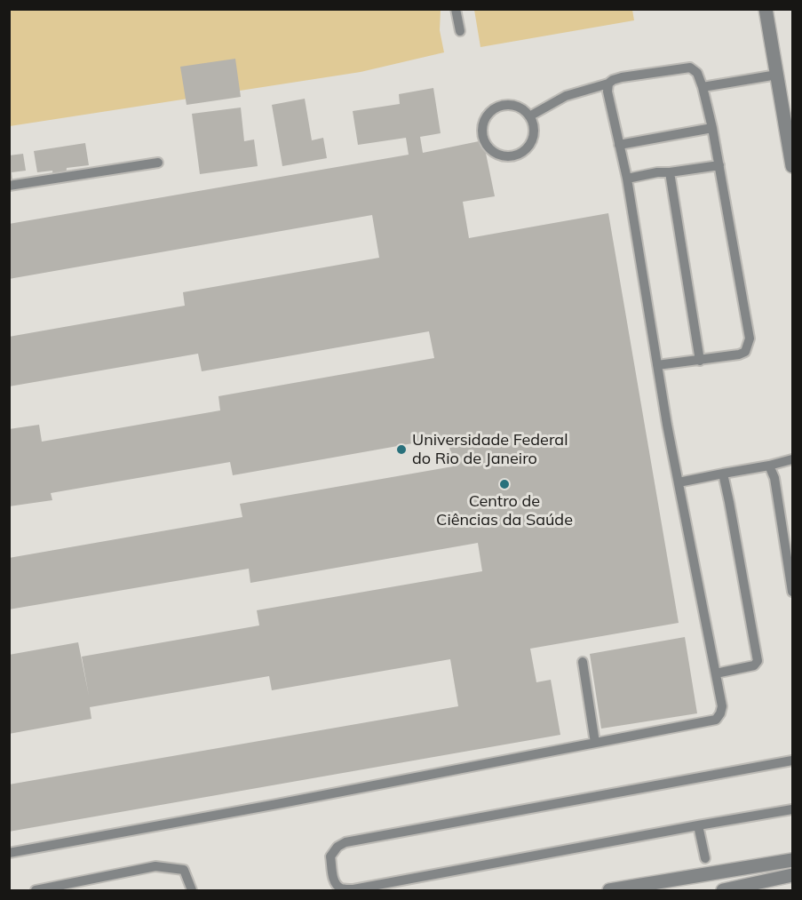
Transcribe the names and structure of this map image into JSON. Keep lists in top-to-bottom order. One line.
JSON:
{"places":["Universidade Federal do Rio de Janeiro","Centro de Ciências da Saúde"]}
